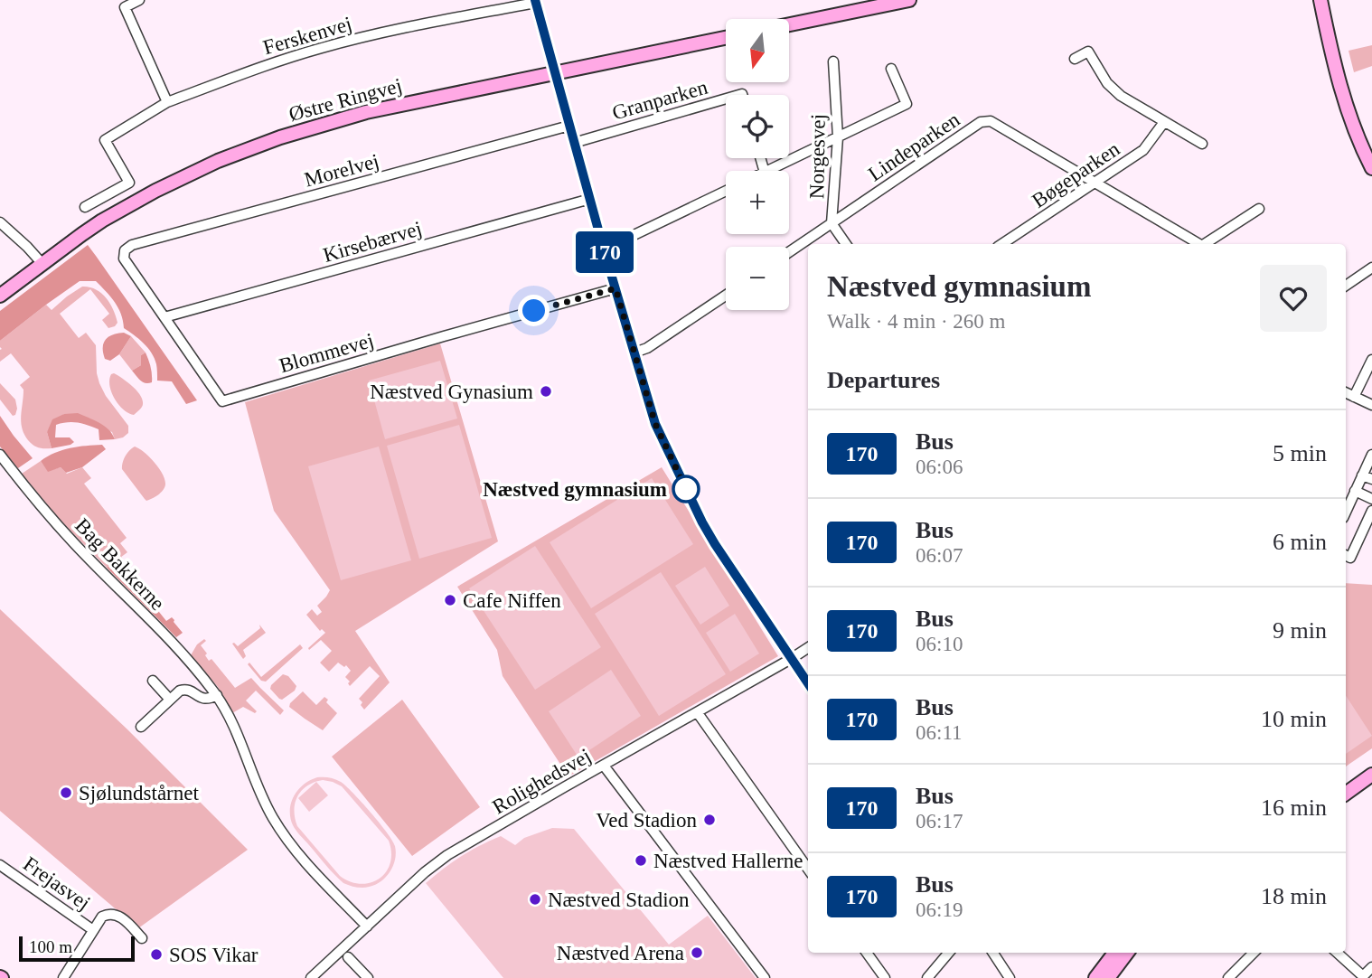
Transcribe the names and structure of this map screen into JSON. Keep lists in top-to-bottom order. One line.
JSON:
{"streets":{"street":["Ferskenvej","Østre Ringvej","Granparken","Lindeparken","Norgesvej","Morelvej","Bøgeparken","Kirsebærvej","Blommevej","Bag Bakkerne","Rolighedsvej","Frejasvej"]},"crossings":[["Lindeparken","Norgesvej"],["Lindeparken","Bøgeparken"],["Morelvej","Blommevej"],["Kirsebærvej","Blommevej"],["Bag Bakkerne","Rolighedsvej"]],"places":["Næstved Gynasium","Næstved gymnasium","Cafe Niffen","Sjølundstårnet","Ved Stadion","Næstved Hallerne","Næstved Stadion","Næstved Arena","SOS Vikar"],"lines":["bus line 170"],"scale_bar":"100 m","north":"bottom","page":{"on_map":"170","map_buttons":["+","−"],"heading":[["Næstved gymnasium","Walk · 4 min · 260 m"],"Departures"],"list":[{"mark":"170","name":"Bus","note":"06:06","value":"5 min"},{"mark":"170","name":"Bus","note":"06:07","value":"6 min"},{"mark":"170","name":"Bus","note":"06:10","value":"9 min"},{"mark":"170","name":"Bus","note":"06:11","value":"10 min"},{"mark":"170","name":"Bus","note":"06:17","value":"16 min"},{"mark":"170","name":"Bus","note":"06:19","value":"18 min"}],"scale":"100 m"}}
